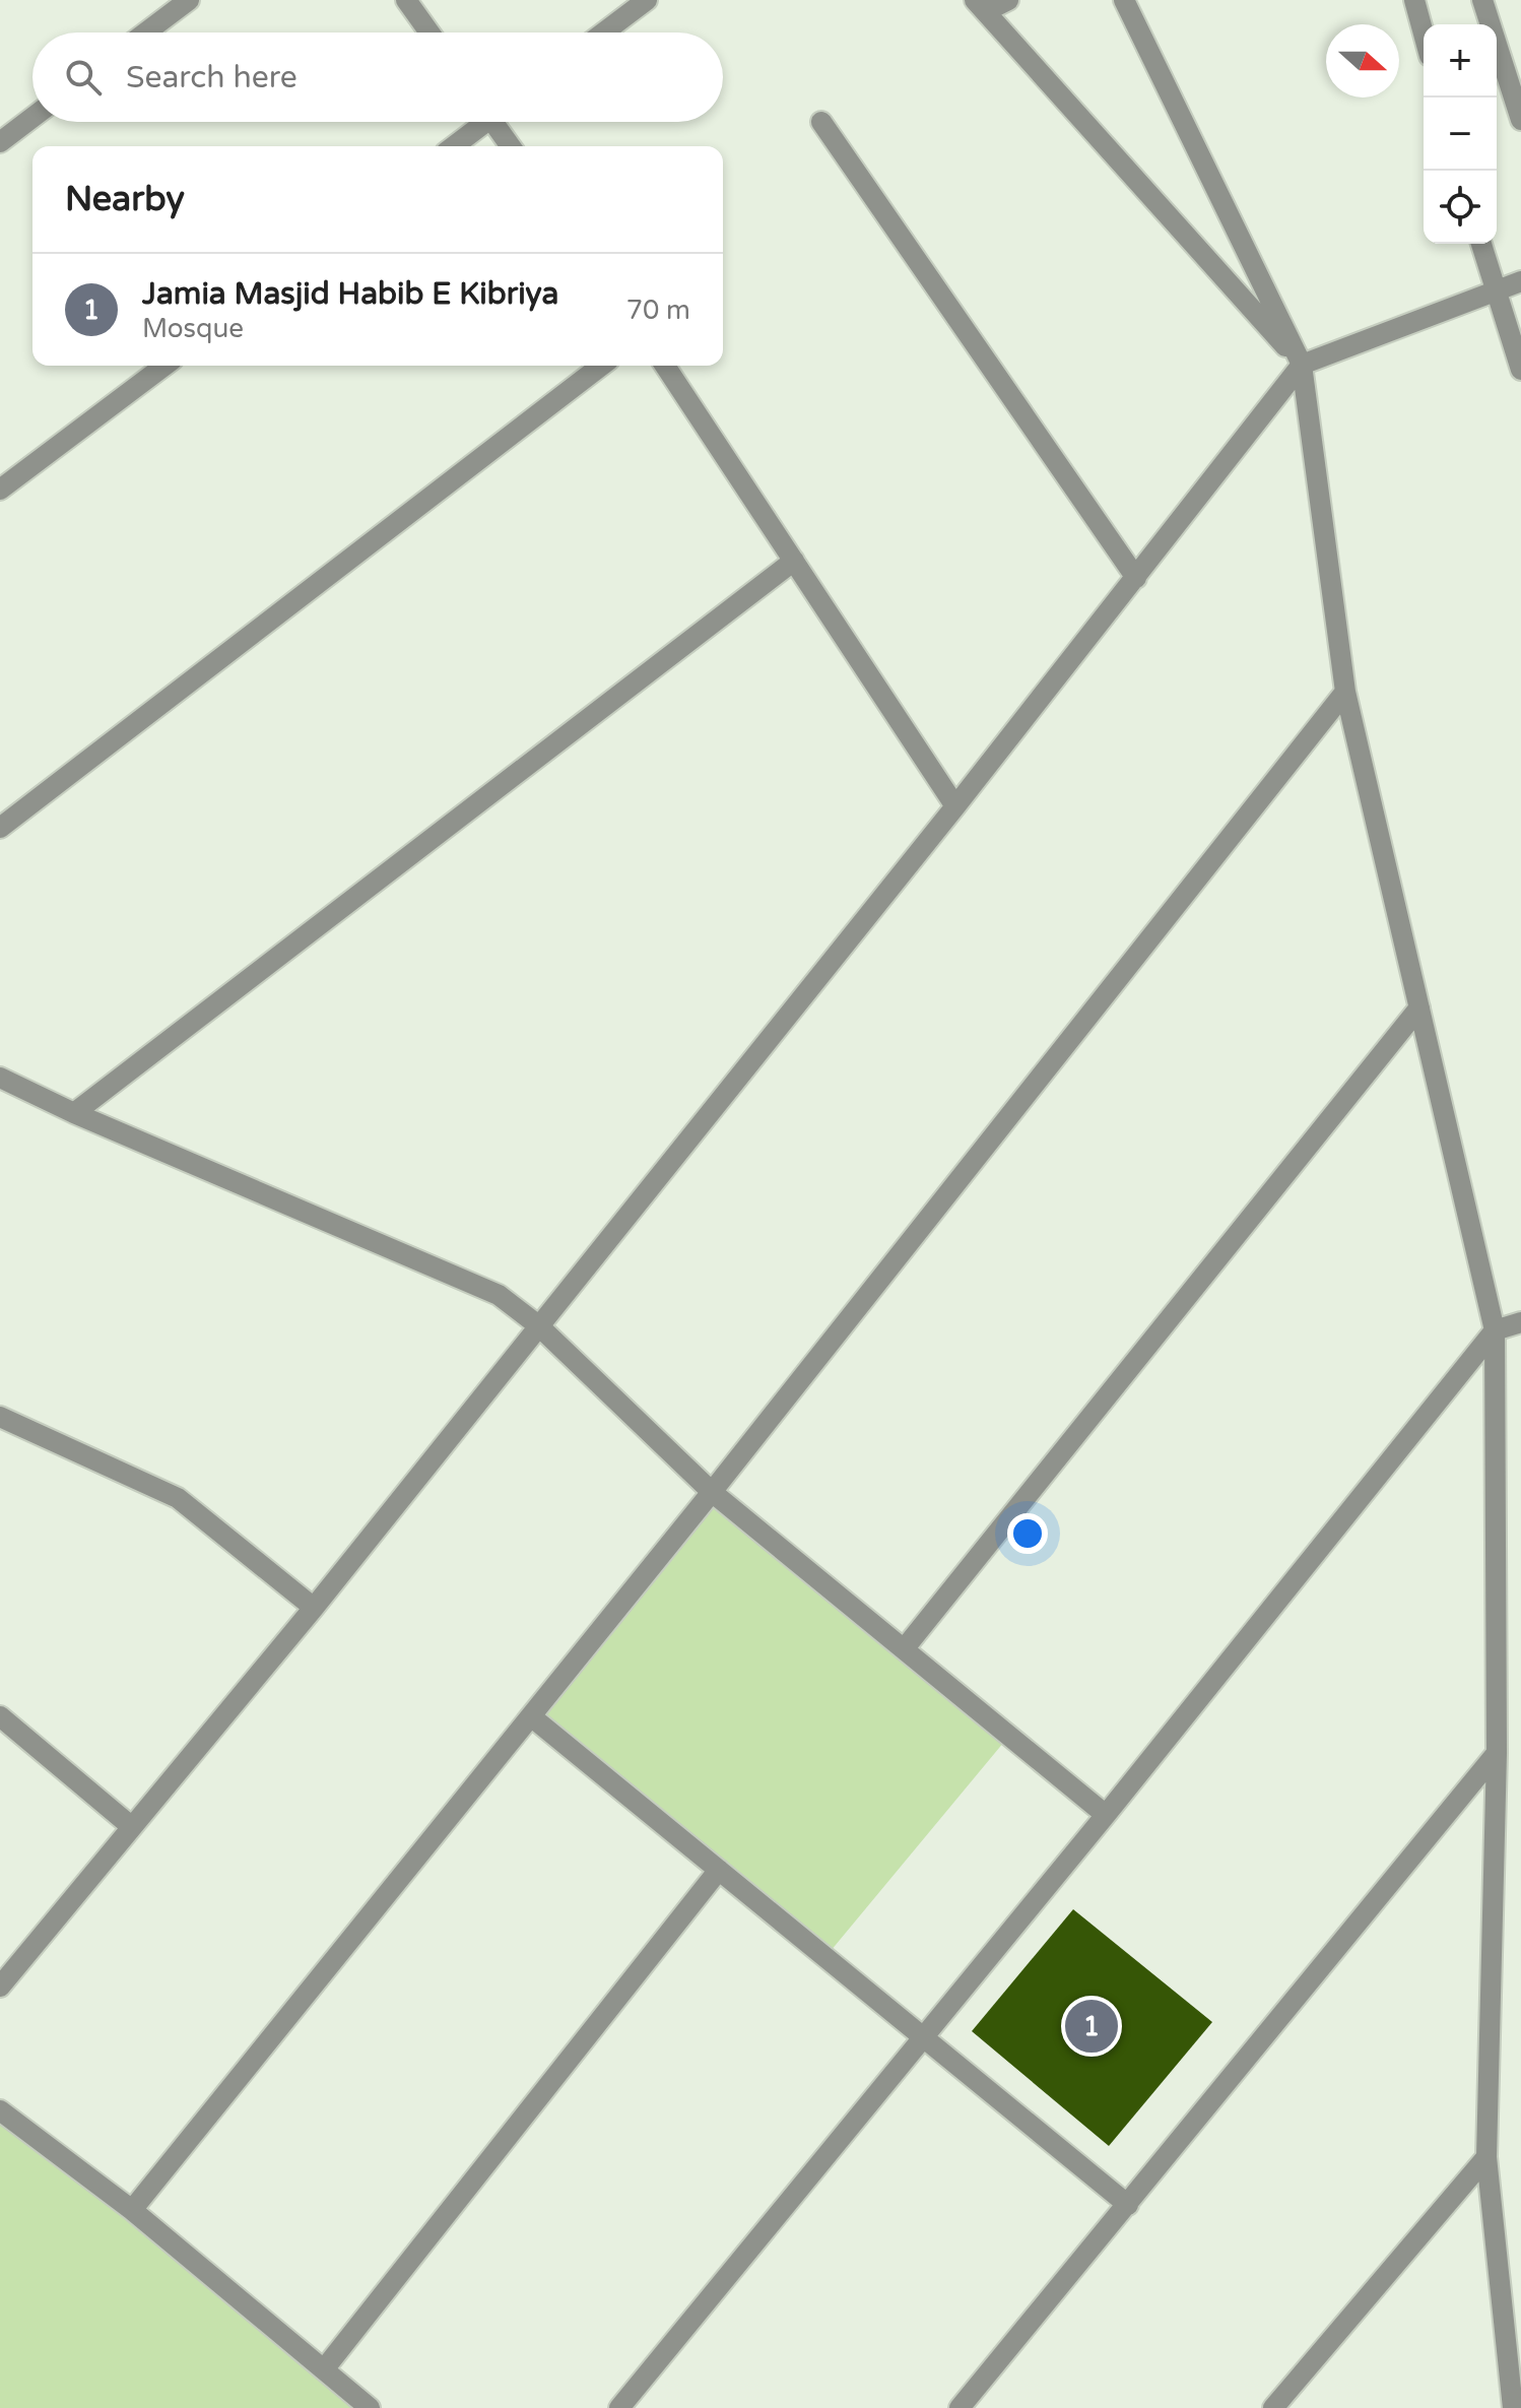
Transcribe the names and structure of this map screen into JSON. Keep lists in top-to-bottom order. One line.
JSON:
{"north":"right","page":{"map_buttons":["+","−"],"search":"Search here","heading":"Nearby","list":[{"mark":"1","name":"Jamia Masjid Habib E Kibriya","note":"Mosque","value":"70 m"}],"pins":"1"}}
